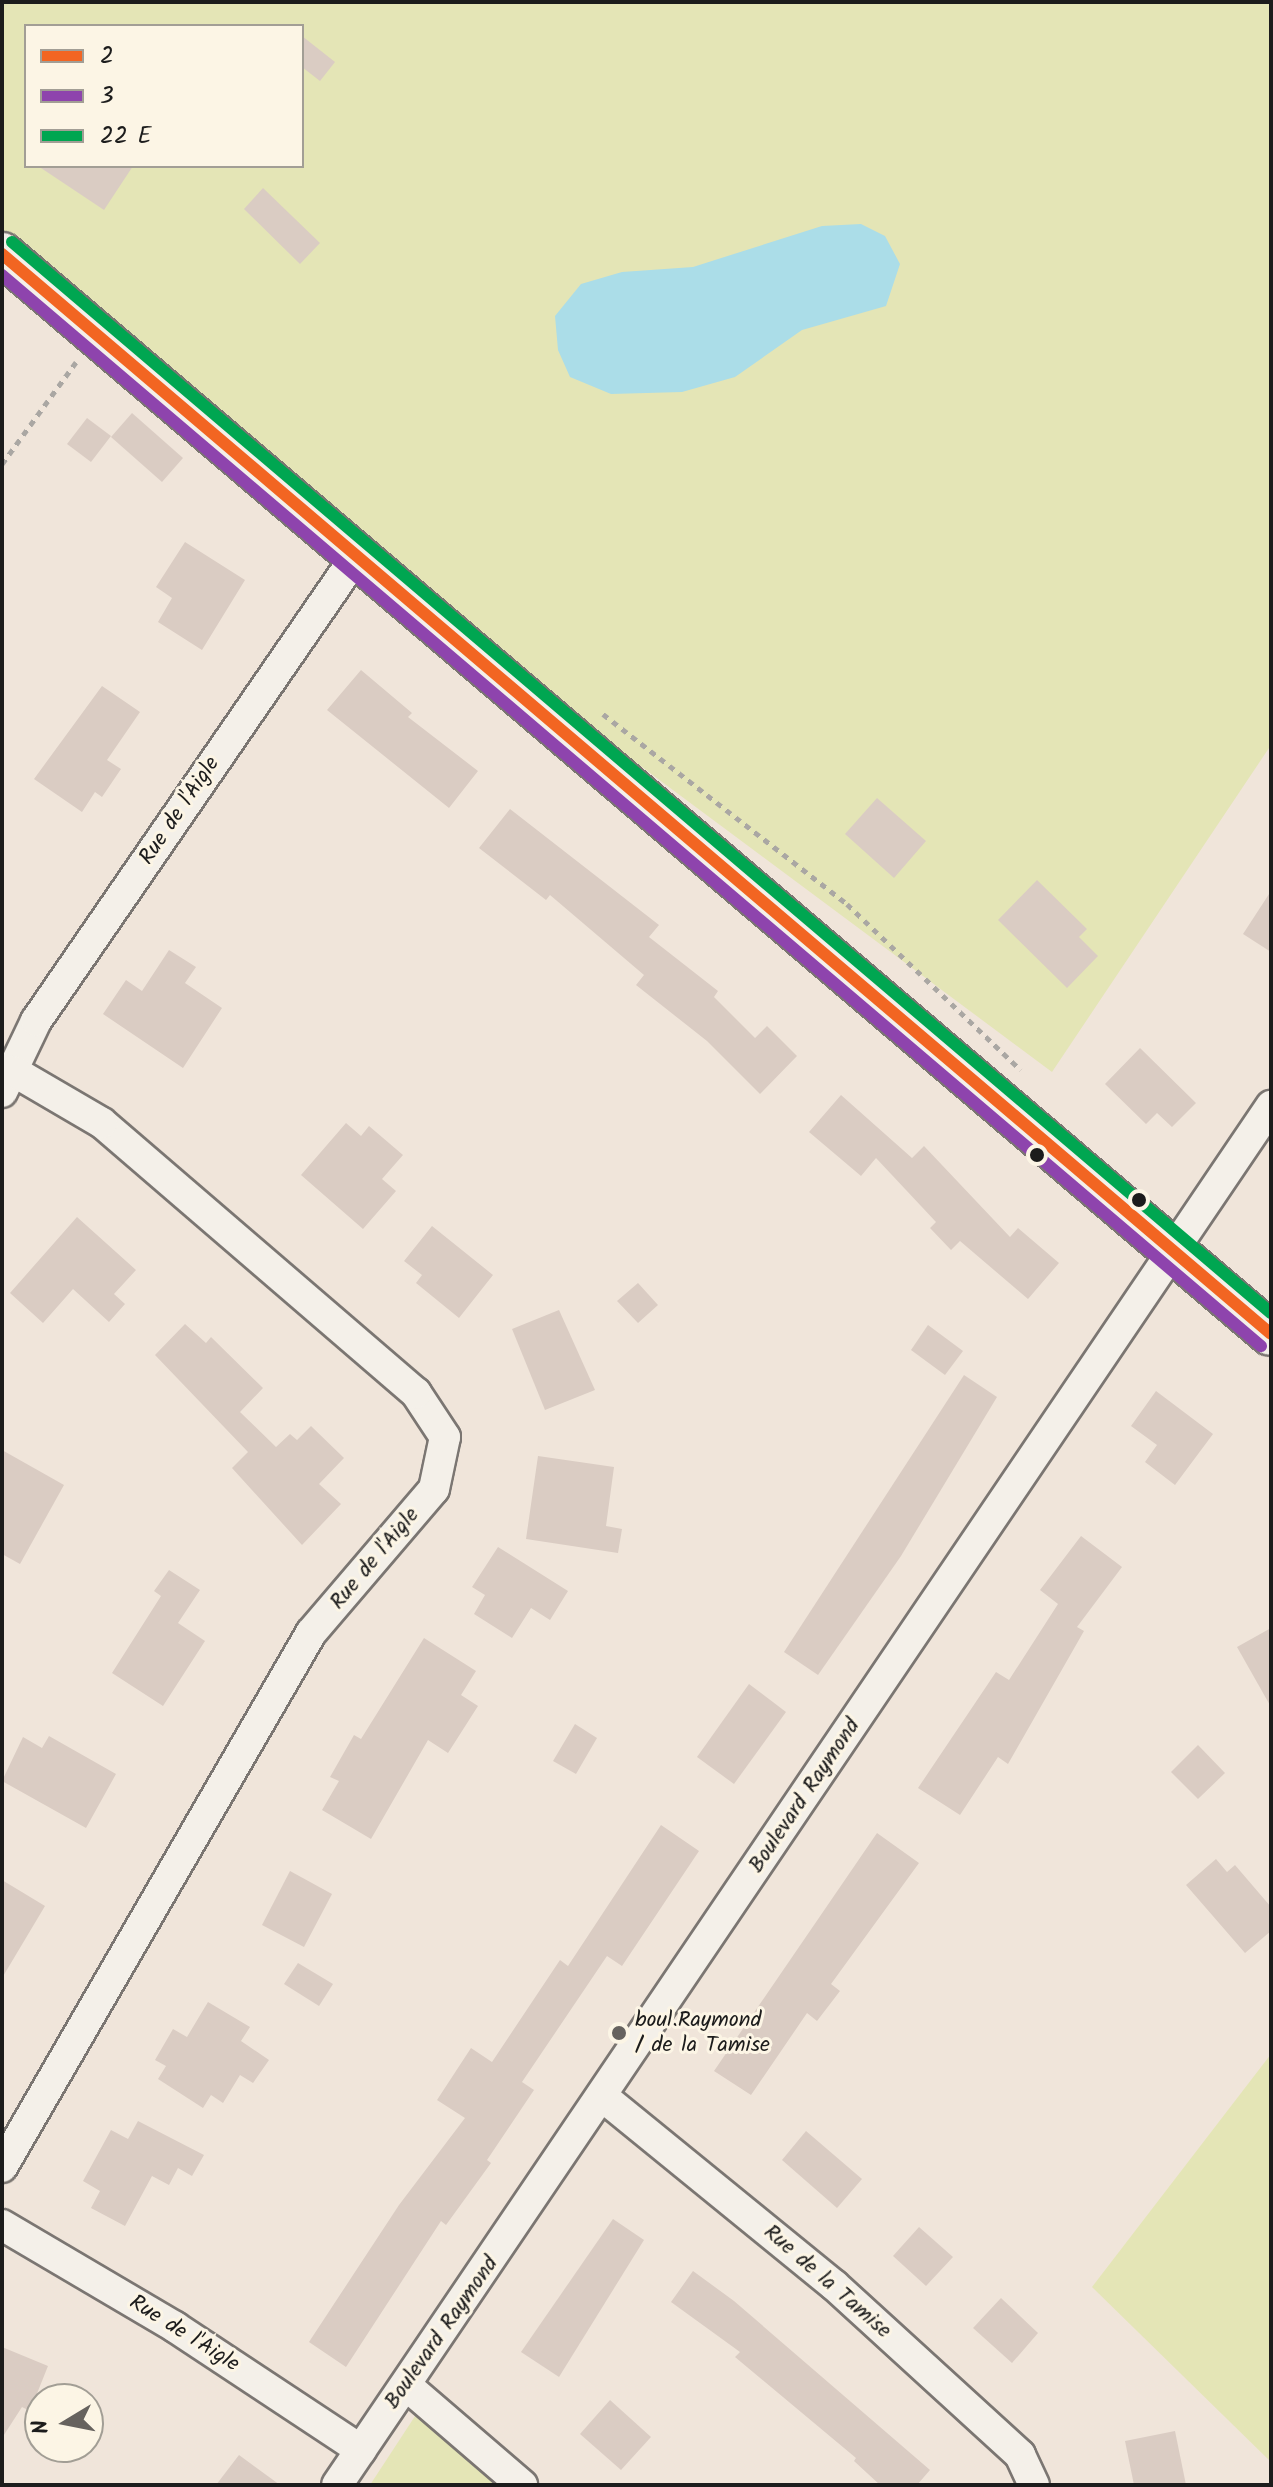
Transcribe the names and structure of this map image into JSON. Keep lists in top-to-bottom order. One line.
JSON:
{"streets":{"street":["Rue de l'Aigle","Boulevard Raymond","Rue de la Tamise"]},"crossings":[["Rue de l'Aigle","Boulevard Raymond"],["Boulevard Raymond","Rue de la Tamise"]],"places":["boul.Raymond / de la Tamise"],"lines":["transit line 2","transit line 3"],"legend":["2","3","22 E"],"north":"left"}
